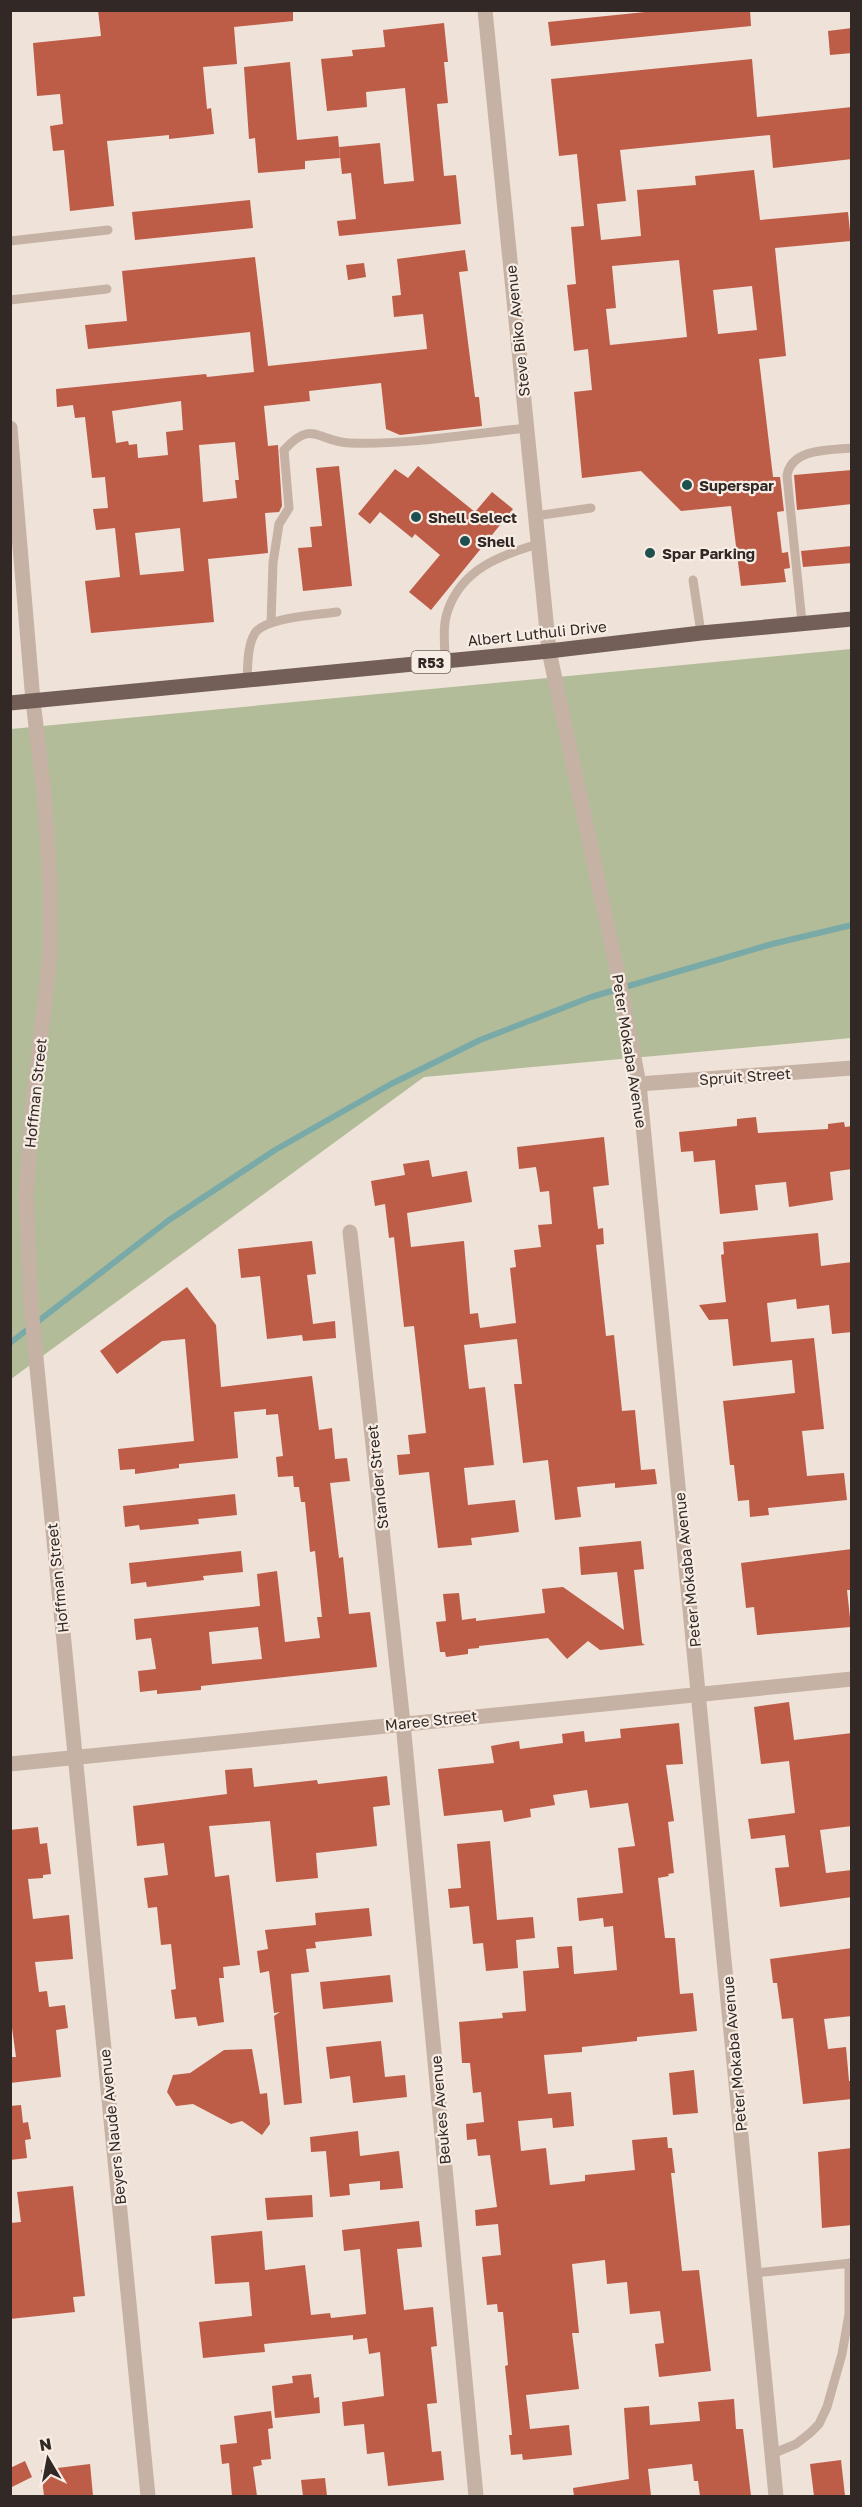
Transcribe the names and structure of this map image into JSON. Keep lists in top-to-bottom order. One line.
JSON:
{"streets":{"main road":["Albert Luthuli Drive","R53"],"street":["Steve Biko Avenue","Peter Mokaba Avenue","Spruit Street","Hoffman Street","Stander Street","Maree Street","Beukes Avenue","Beyers Naude Avenue"]},"crossings":[["Steve Biko Avenue","Albert Luthuli Drive"],["Steve Biko Avenue","Peter Mokaba Avenue"],["Albert Luthuli Drive","Peter Mokaba Avenue"],["Albert Luthuli Drive","Hoffman Street"],["Peter Mokaba Avenue","Spruit Street"],["Peter Mokaba Avenue","Maree Street"],["Hoffman Street","Maree Street"],["Hoffman Street","Beyers Naude Avenue"],["Stander Street","Maree Street"],["Stander Street","Beukes Avenue"],["Maree Street","Beukes Avenue"],["Maree Street","Beyers Naude Avenue"]],"places":["Superspar","Shell Select","Shell","Spar Parking"],"north":"top"}
